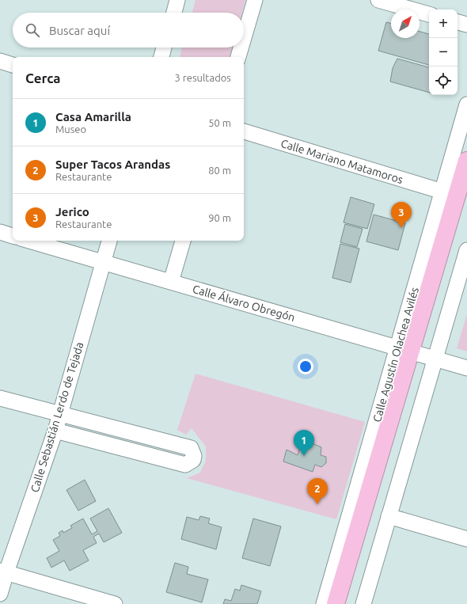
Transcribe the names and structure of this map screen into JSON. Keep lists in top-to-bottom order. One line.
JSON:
{"streets":{"highway":["Calle Agustín Olachea Avilés"],"street":["Calle Mariano Matamoros","Calle Álvaro Obregón","Calle Sebastián Lerdo de Tejada"]},"crossings":[["Calle Mariano Matamoros","Calle Agustín Olachea Avilés"],["Calle Álvaro Obregón","Calle Agustín Olachea Avilés"],["Calle Álvaro Obregón","Calle Sebastián Lerdo de Tejada"]],"north":"top right","page":{"map_buttons":["+","−"],"search":"Buscar aquí","heading":["Cerca","3 resultados"],"list":[{"mark":"1","name":"Casa Amarilla","note":"Museo","value":"50 m"},{"mark":"2","name":"Super Tacos Arandas","note":"Restaurante","value":"80 m"},{"mark":"3","name":"Jerico","note":"Restaurante","value":"90 m"}],"pins":["3","1","2"]}}
